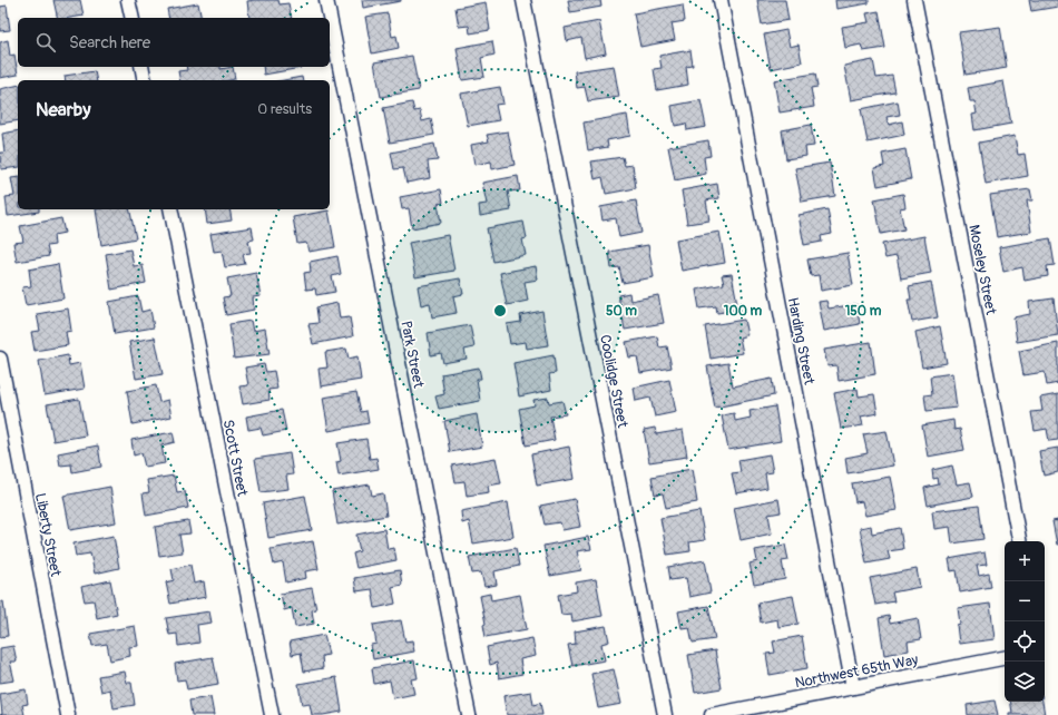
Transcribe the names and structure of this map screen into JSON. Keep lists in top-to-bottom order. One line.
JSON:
{"streets":{"street":["Moseley Street","Harding Street","Park Street","Coolidge Street","Scott Street","Liberty Street","Northwest 65th Way"]},"crossings":[["Harding Street","Northwest 65th Way"]],"page":{"search":"Search here","heading":["Nearby","0 results"],"map_buttons":["+","−"]},"rings":["50 m","100 m","150 m"]}
